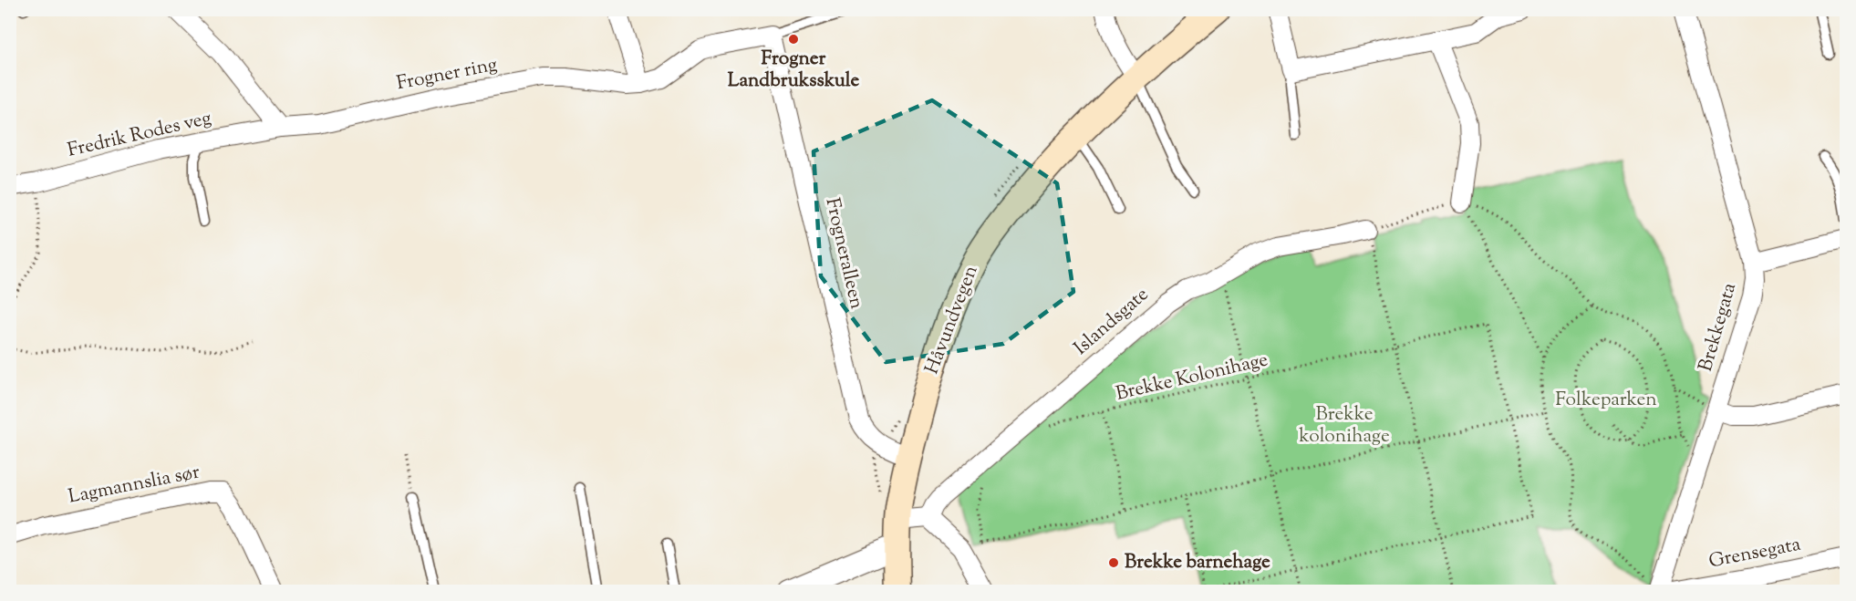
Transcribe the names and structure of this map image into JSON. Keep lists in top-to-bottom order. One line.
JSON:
{"streets":{"main road":["Håvundvegen"],"street":["Frogner ring","Fredrik Rodes veg","Frogneralleen","Islandsgate","Brekkegata","Lagmannslia sør","Grensegata"],"path":["Brekke Kolonihage"]},"crossings":[["Frogner ring","Fredrik Rodes veg"],["Frogner ring","Frogneralleen"],["Frogneralleen","Håvundvegen"]],"parks":["Folkeparken","Brekke kolonihage"],"places":["Frogner Landbruksskule","Brekke barnehage"]}
